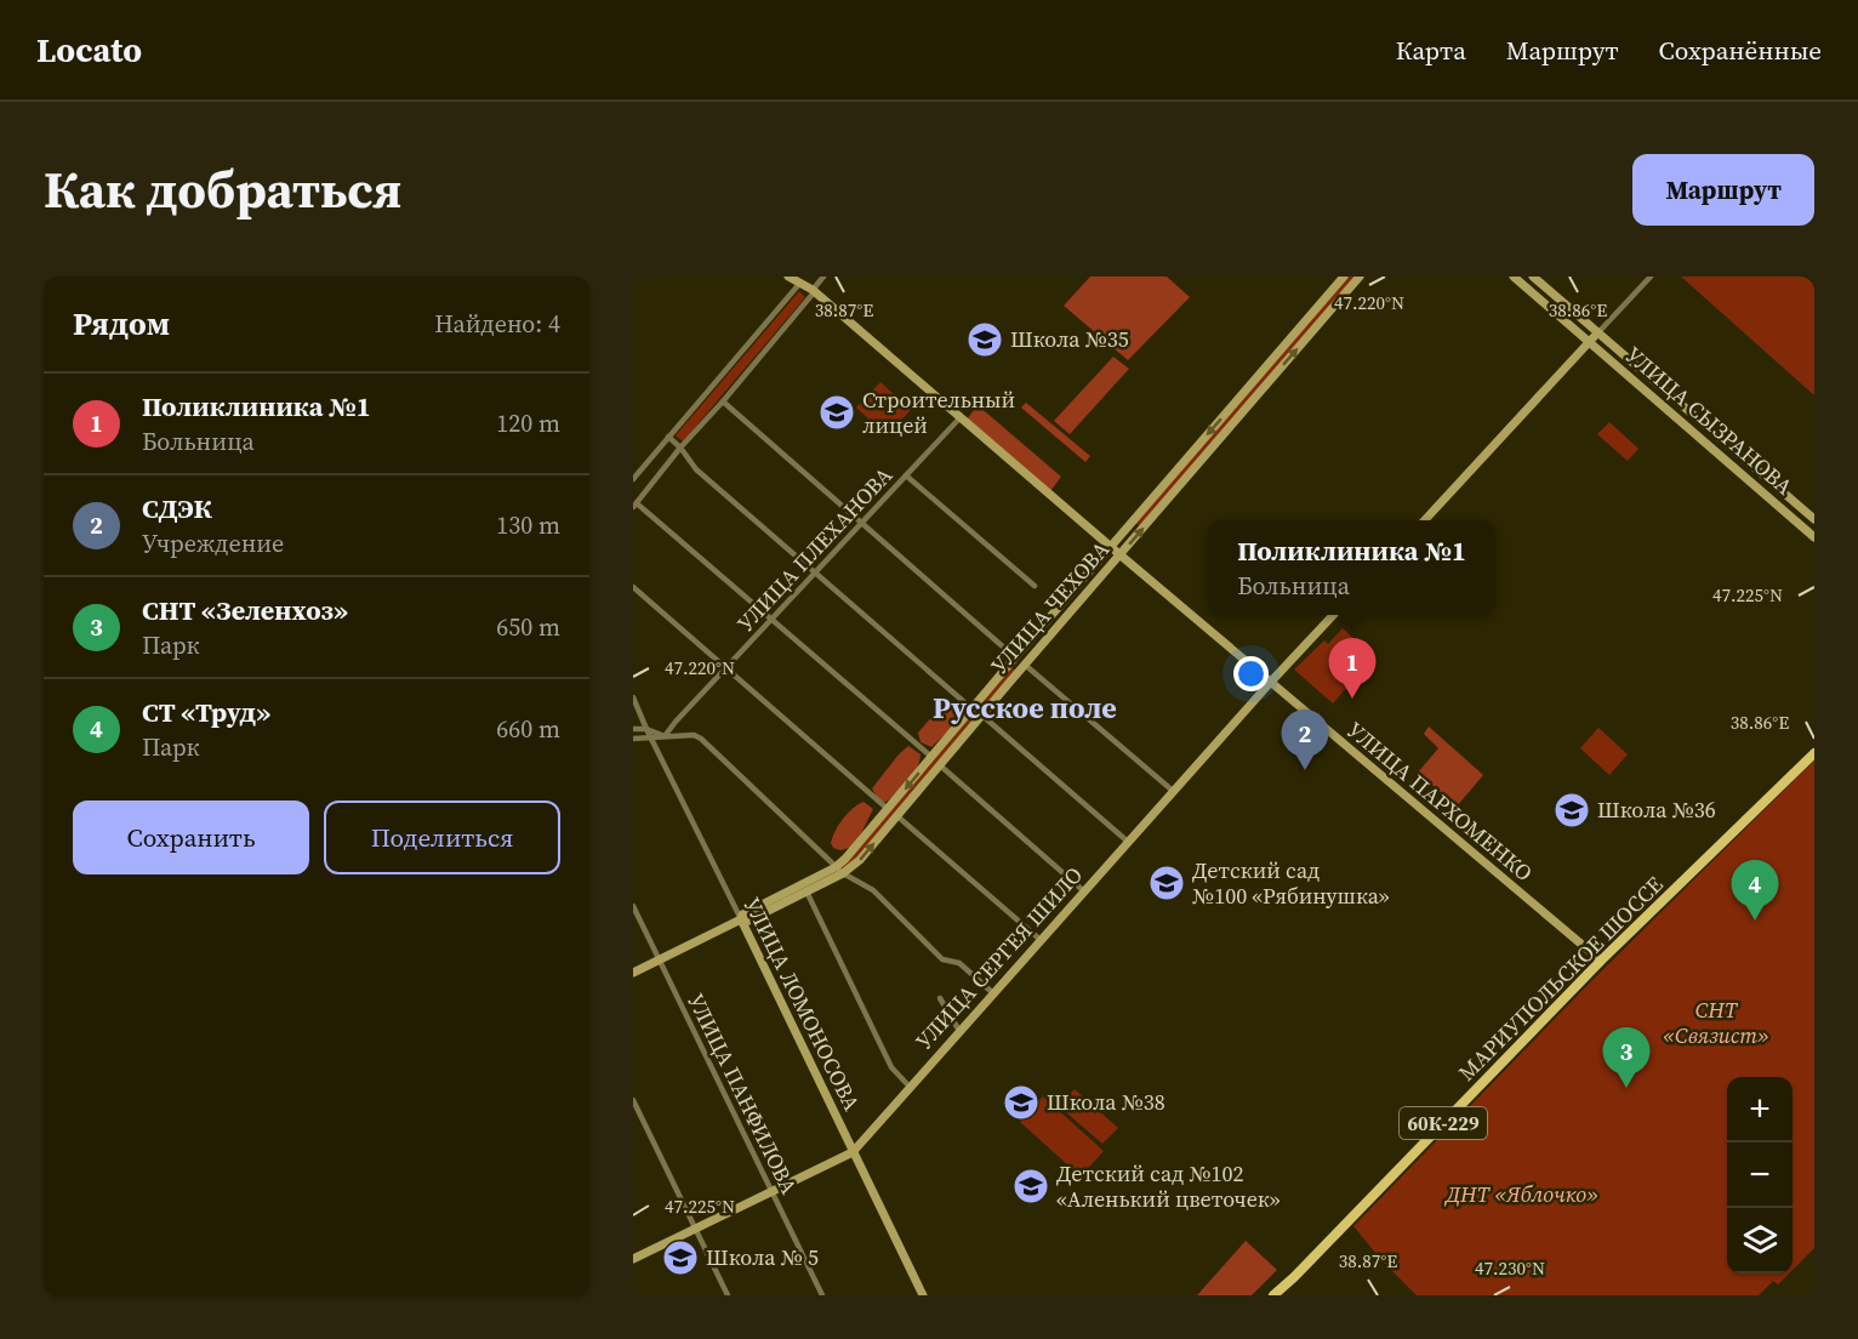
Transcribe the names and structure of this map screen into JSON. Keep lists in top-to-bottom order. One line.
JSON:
{"streets":{"main road":["МАРИУПОЛЬСКОЕ ШОССЕ","60К-229"],"street":["УЛИЦА СЫЗРАНОВА","УЛИЦА ПЛЕХАНОВА","УЛИЦА ЧЕХОВА","УЛИЦА ПАРХОМЕНКО","УЛИЦА СЕРГЕЯ ШИЛО","УЛИЦА ЛОМОНОСОВА","УЛИЦА ПАНФИЛОВА"]},"crossings":[["УЛИЦА ПЛЕХАНОВА","УЛИЦА ПАРХОМЕНКО"],["УЛИЦА ЧЕХОВА","УЛИЦА ПАРХОМЕНКО"],["УЛИЦА ЧЕХОВА","УЛИЦА ЛОМОНОСОВА"],["УЛИЦА ЧЕХОВА","УЛИЦА ПАНФИЛОВА"],["УЛИЦА ПАРХОМЕНКО","УЛИЦА СЕРГЕЯ ШИЛО"],["УЛИЦА ПАРХОМЕНКО","МАРИУПОЛЬСКОЕ ШОССЕ"],["УЛИЦА СЕРГЕЯ ШИЛО","УЛИЦА ЛОМОНОСОВА"],["УЛИЦА СЕРГЕЯ ШИЛО","УЛИЦА ПАНФИЛОВА"]],"districts":["Русское поле"],"parks":["СНТ «Связист»","ДНТ «Яблочко»"],"places":{"school or university":["Школа №35","Строительный лицей","Школа №36","Детский сад №100 «Рябинушка»","Школа №38","Детский сад №102 «Аленький цветочек»","Школа № 5"]},"page":{"header":"Locato","nav":["Карта","Маршрут","Сохранённые"],"title":"Как добраться","buttons":["Маршрут",["Сохранить","Поделиться"]],"heading":["Рядом","Найдено: 4"],"list":[{"mark":"1","name":"Поликлиника №1","note":"Больница","value":"120 m"},{"mark":"2","name":"СДЭК","note":"Учреждение","value":"130 m"},{"mark":"3","name":"СНТ «Зеленхоз»","note":"Парк","value":"650 m"},{"mark":"4","name":"СТ «Труд»","note":"Парк","value":"660 m"}],"popup":["Поликлиника №1","Больница"],"pins":["1","2","4","3"],"map_buttons":["+","−"]},"coordinates":["47.220°N","38.87°E","38.86°E","47.225°N","47.230°N"]}
